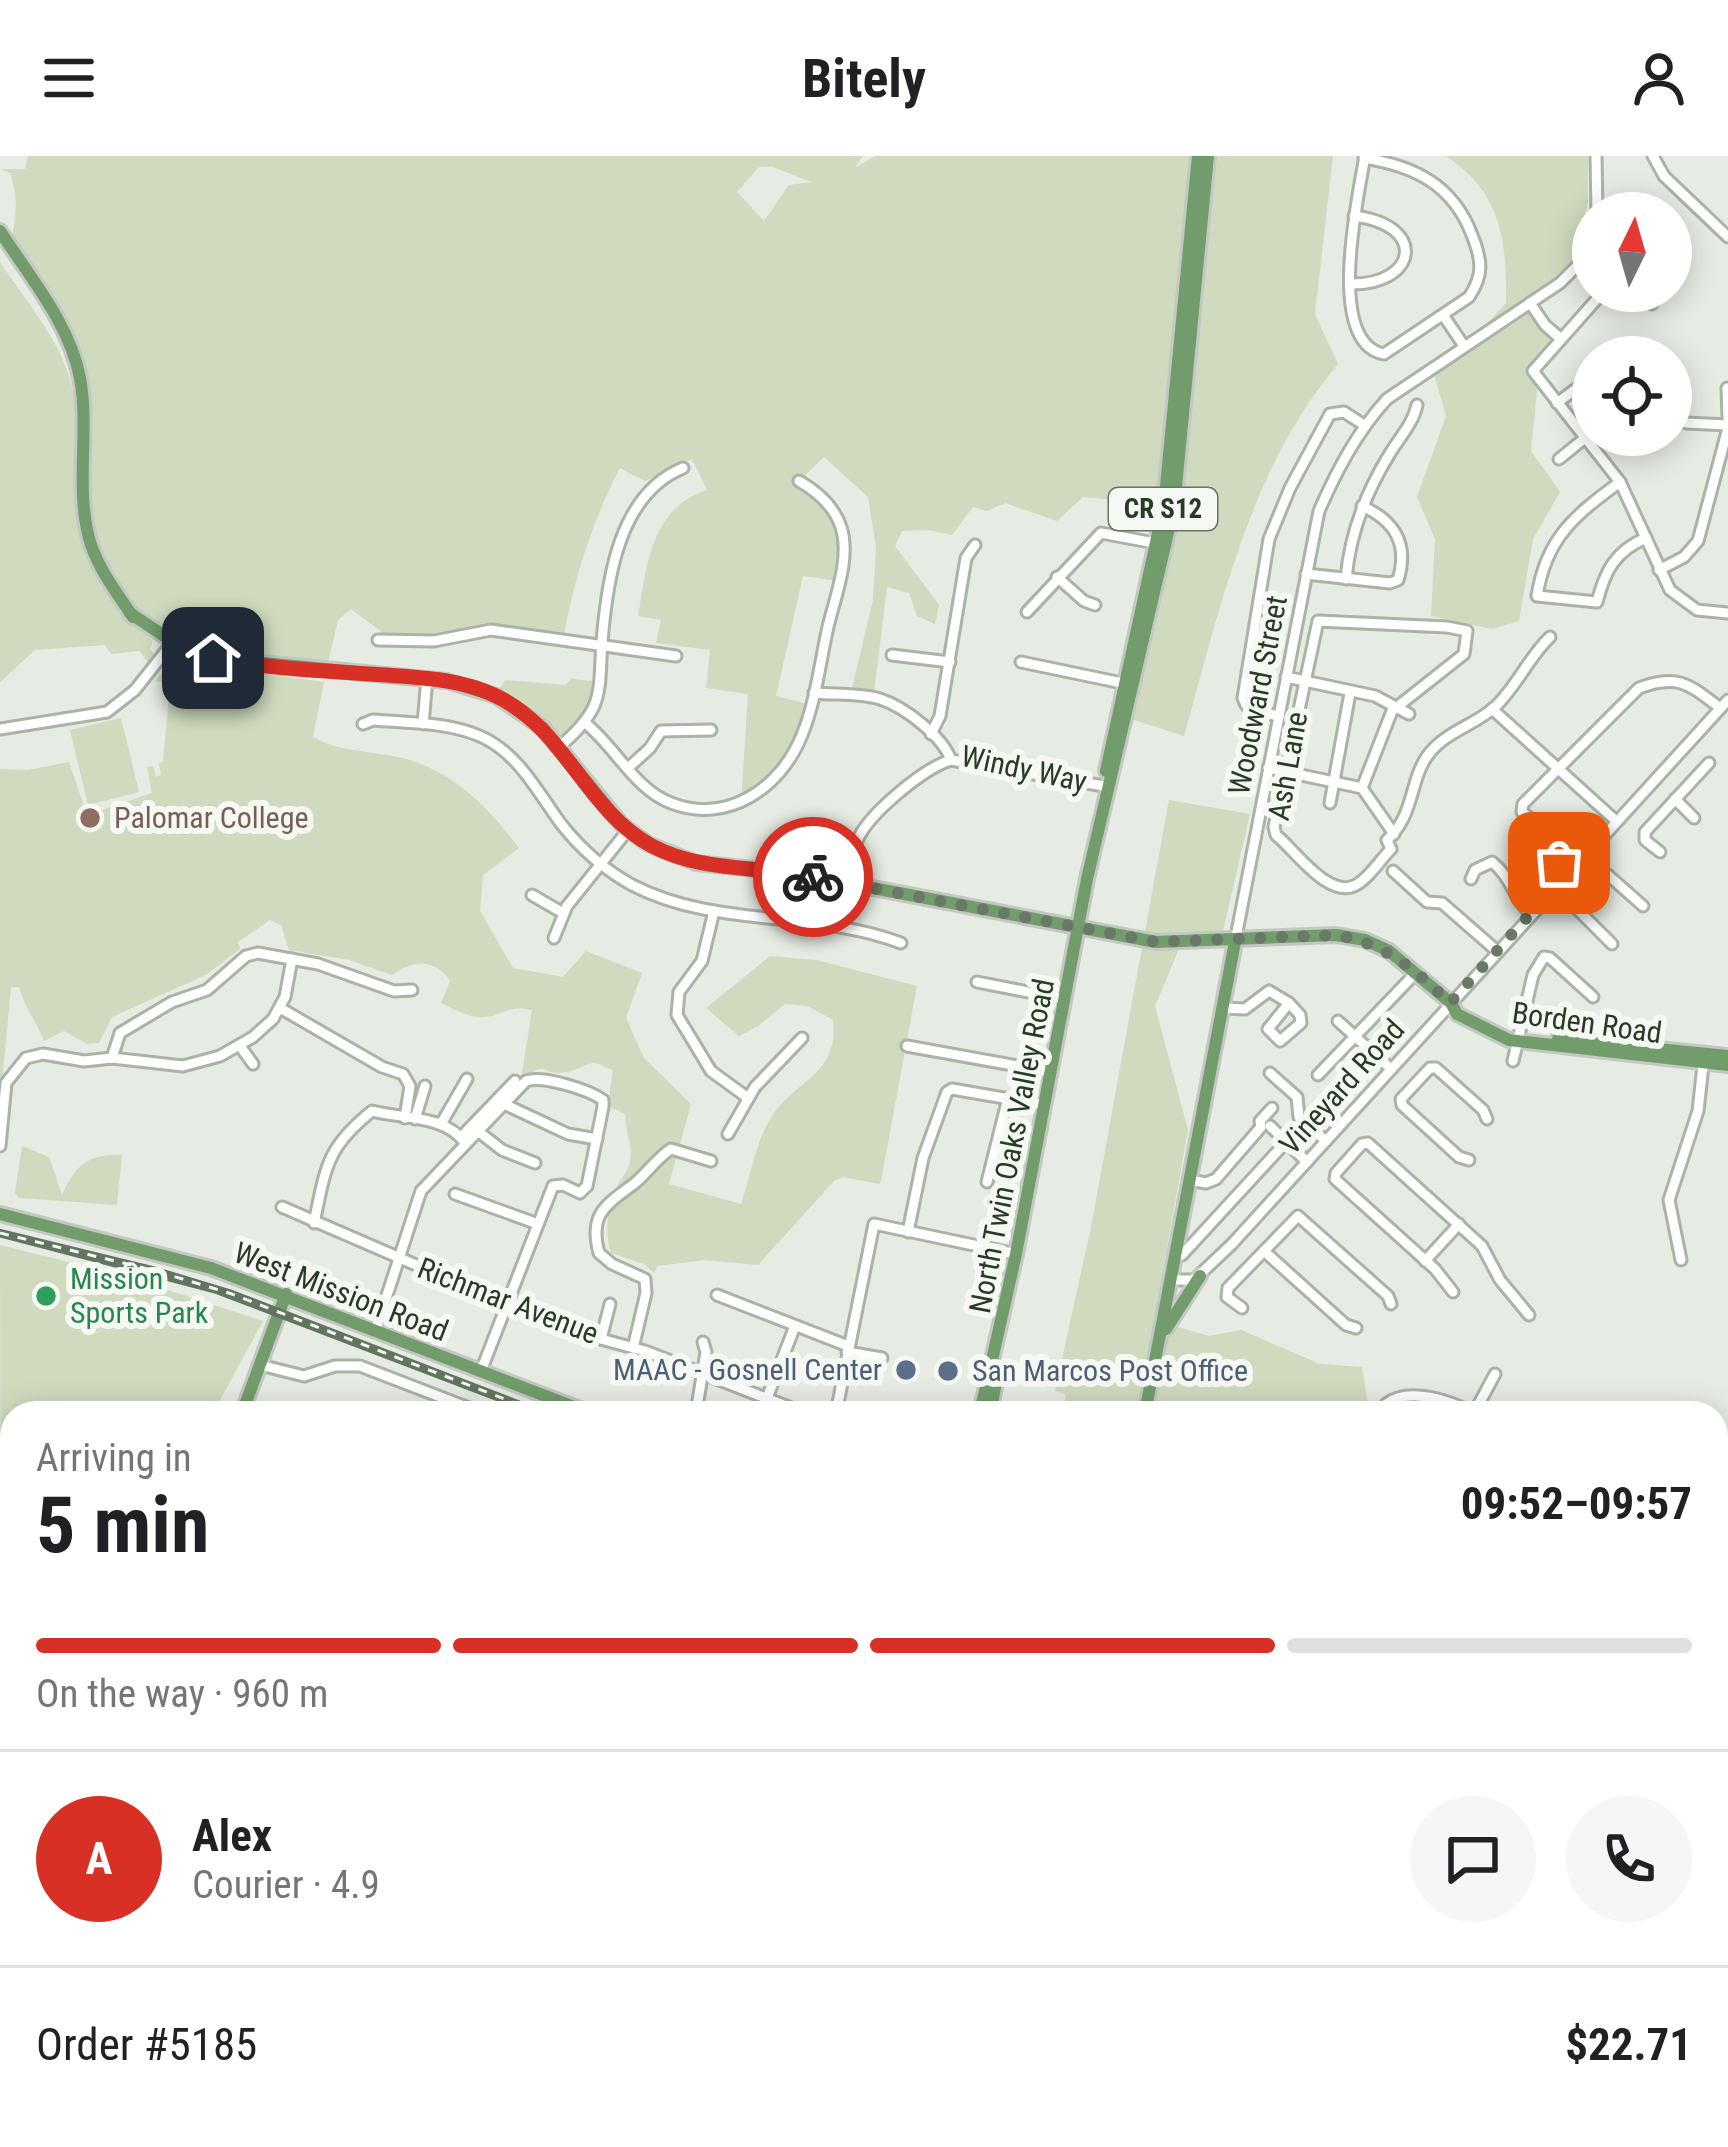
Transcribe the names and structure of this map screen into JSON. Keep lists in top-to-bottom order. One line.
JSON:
{"streets":{"main road":["CR S12","Woodward Street","Borden Road","North Twin Oaks Valley Road","West Mission Road"],"street":["Ash Lane","Windy Way","Vineyard Road","Richmar Avenue"]},"crossings":[["Woodward Street","Borden Road"],["Windy Way","North Twin Oaks Valley Road"],["Borden Road","Vineyard Road"],["Borden Road","North Twin Oaks Valley Road"]],"places":["Palomar College","Mission Sports Park","MAAC - Gosnell Center","San Marcos Post Office"],"north":"top","page":{"header":"Bitely","heading":["5 min","Arriving in","09:52–09:57"],"panel":["Alex","Courier · 4.9","Order #5185","$22.71"],"bar":"On the way · 960 m","round":"A"}}
